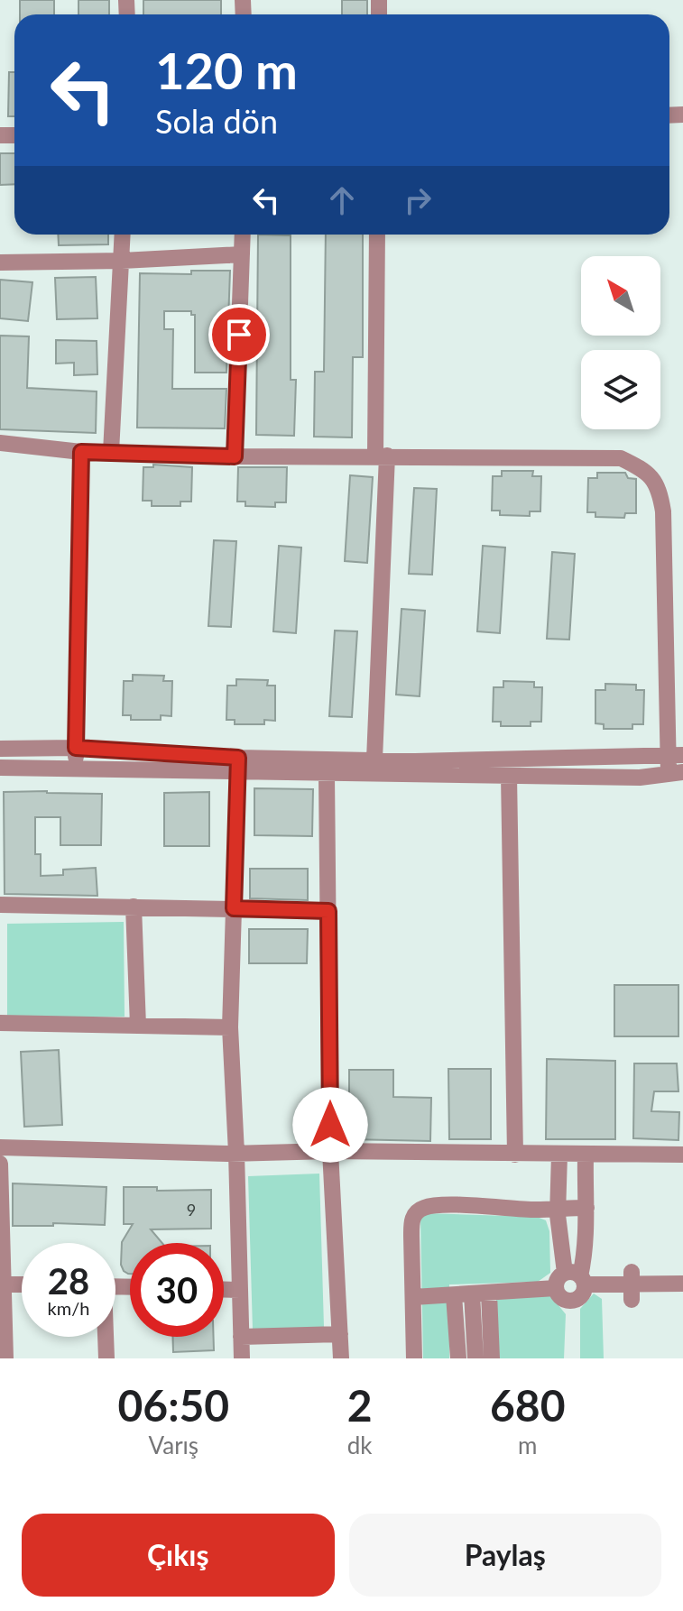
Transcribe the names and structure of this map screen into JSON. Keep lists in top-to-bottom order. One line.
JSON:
{"house_numbers":["9"],"north":"top left","page":{"turn":["120 m","Sola dön"],"speed":"28 km/h","limit":"30","eta":["06:50","Varış","2","dk","680","m"],"buttons":["Çıkış","Paylaş"]}}
